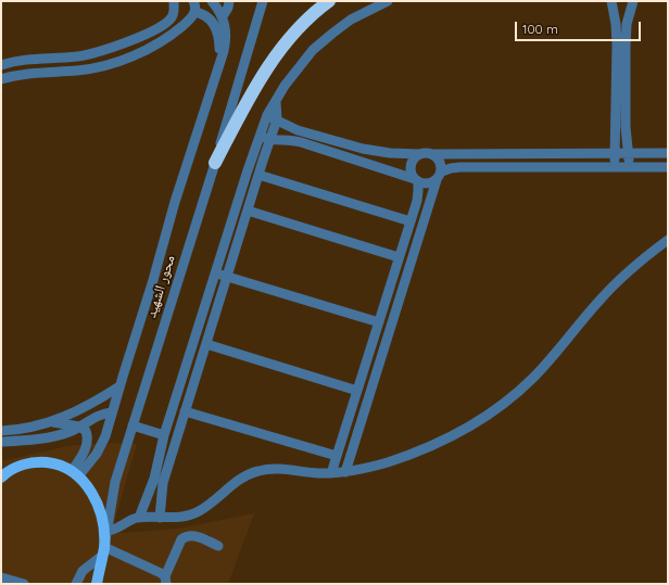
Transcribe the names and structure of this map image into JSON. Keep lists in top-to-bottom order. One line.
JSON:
{"streets":{"main road":["محور الشهيد"]},"scale_bar":"100 m"}
